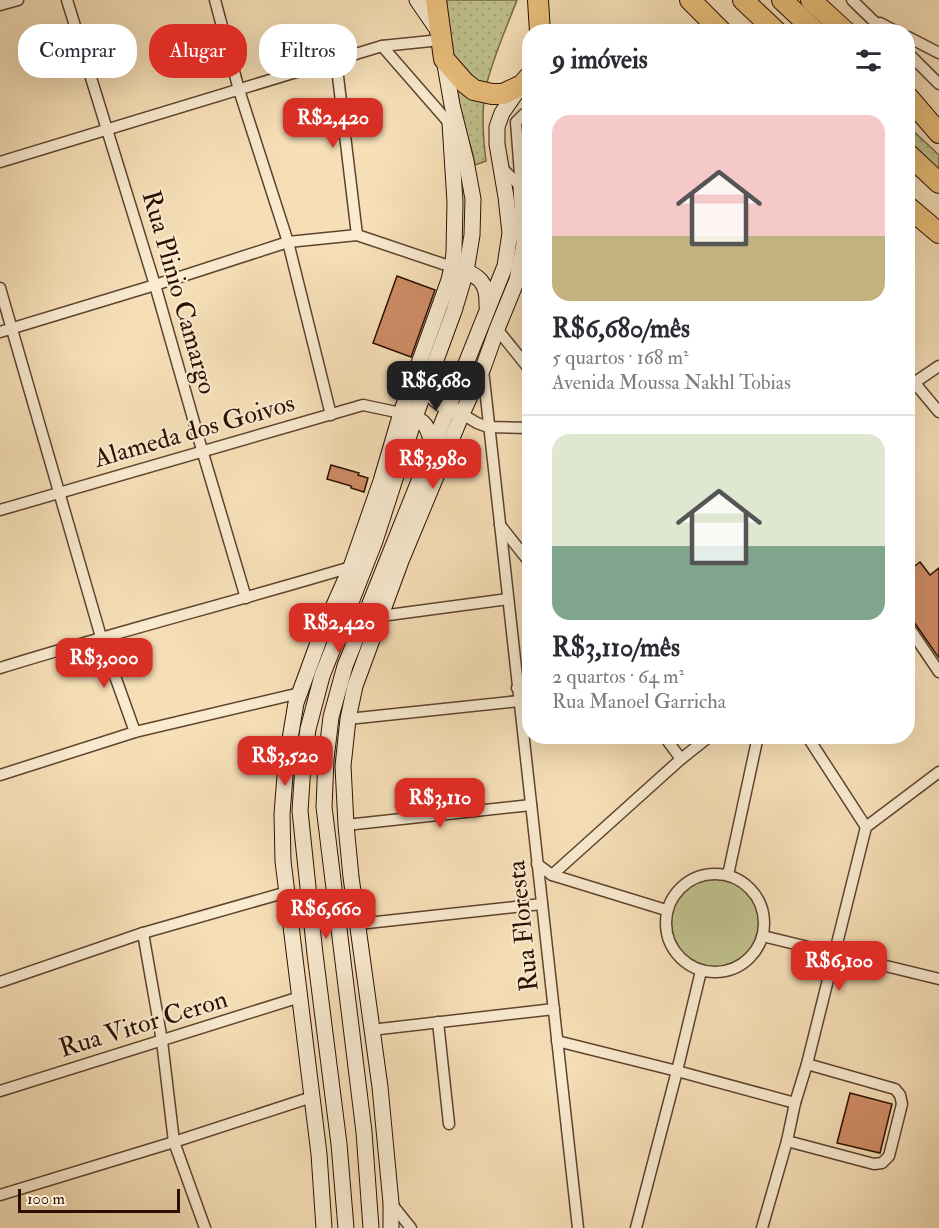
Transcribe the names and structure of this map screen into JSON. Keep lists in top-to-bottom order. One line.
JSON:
{"streets":{"street":["Rua Plinio Camargo","Alameda dos Goivos","Rua Floresta","Rua Vitor Ceron"]},"crossings":[["Rua Plinio Camargo","Alameda dos Goivos"]],"scale_bar":"100 m","page":{"chip":["Comprar","Alugar","Filtros"],"heading":"9 imóveis","list":[{"name":"R$6,680/mês","note":"5 quartos · 168 m² · Avenida Moussa Nakhl Tobias"},{"name":"R$3,110/mês","note":"2 quartos · 64 m² · Rua Manoel Garricha"}],"price":["R$2,420","R$6,680","R$3,980","R$2,420","R$3,000","R$3,520","R$3,110","R$6,660","R$6,100"],"scale":"100 m"}}
